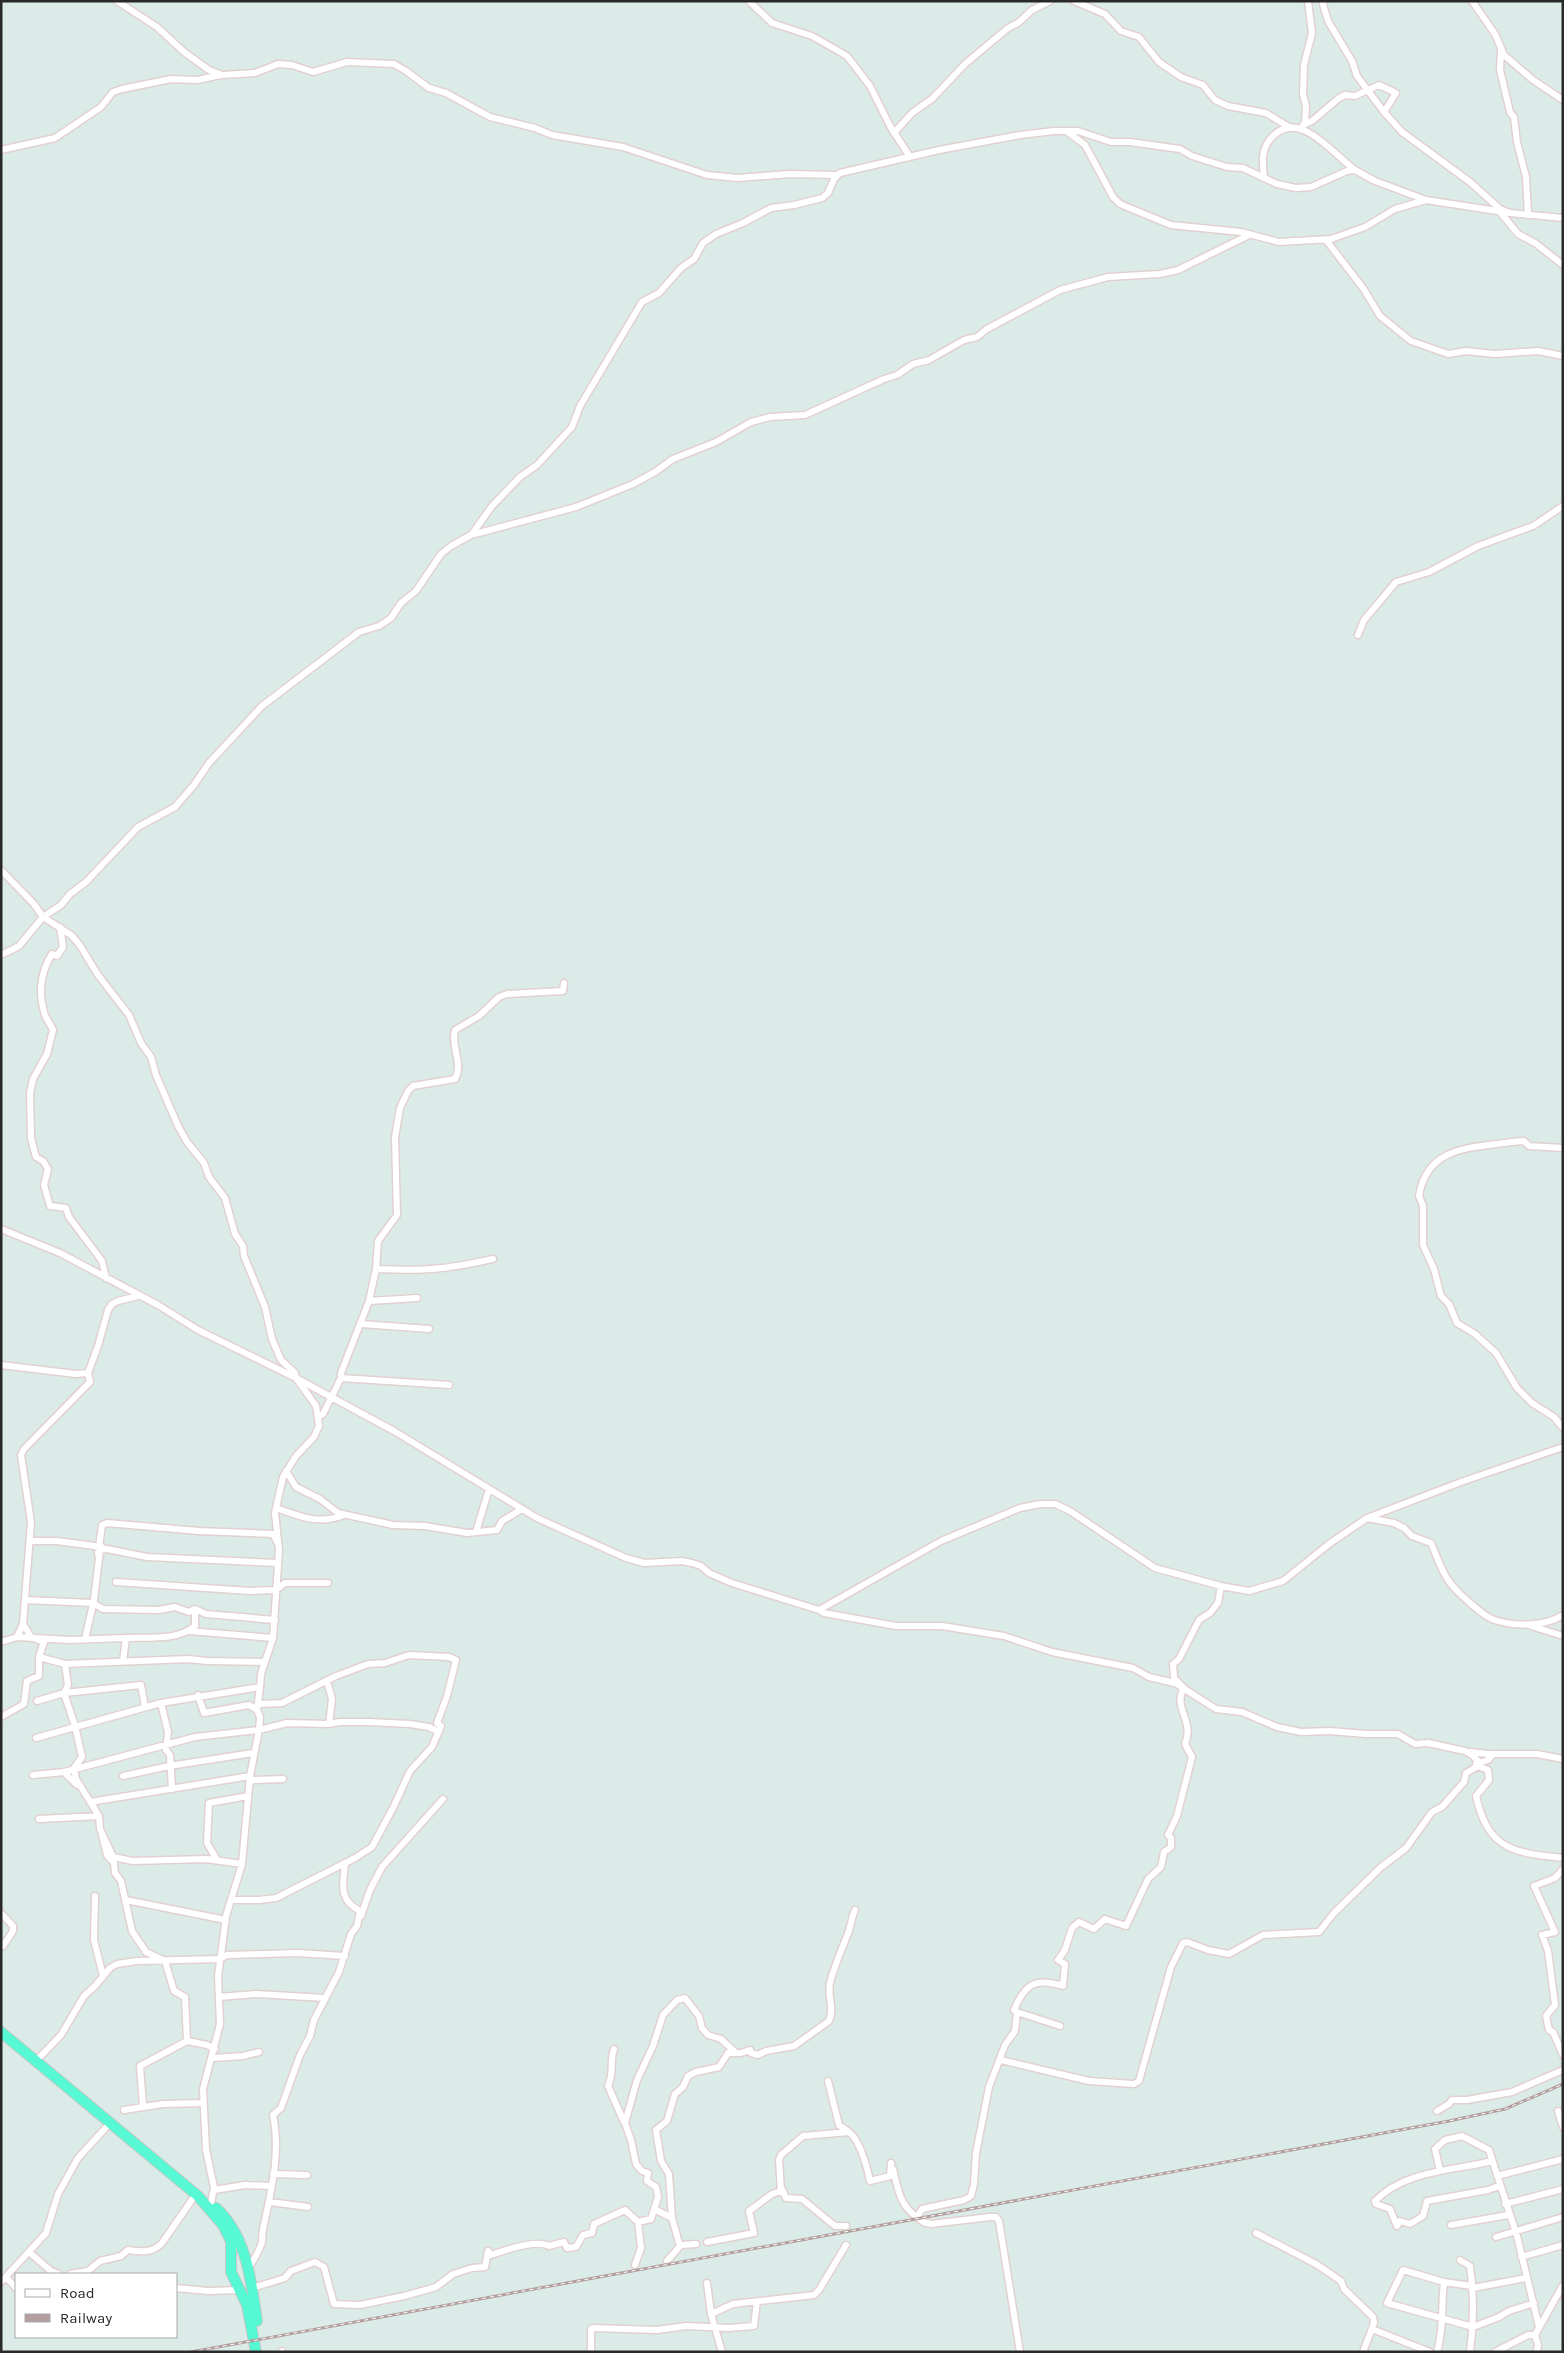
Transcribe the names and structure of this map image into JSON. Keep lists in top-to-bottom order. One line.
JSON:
{"legend":["Road","Railway"]}
